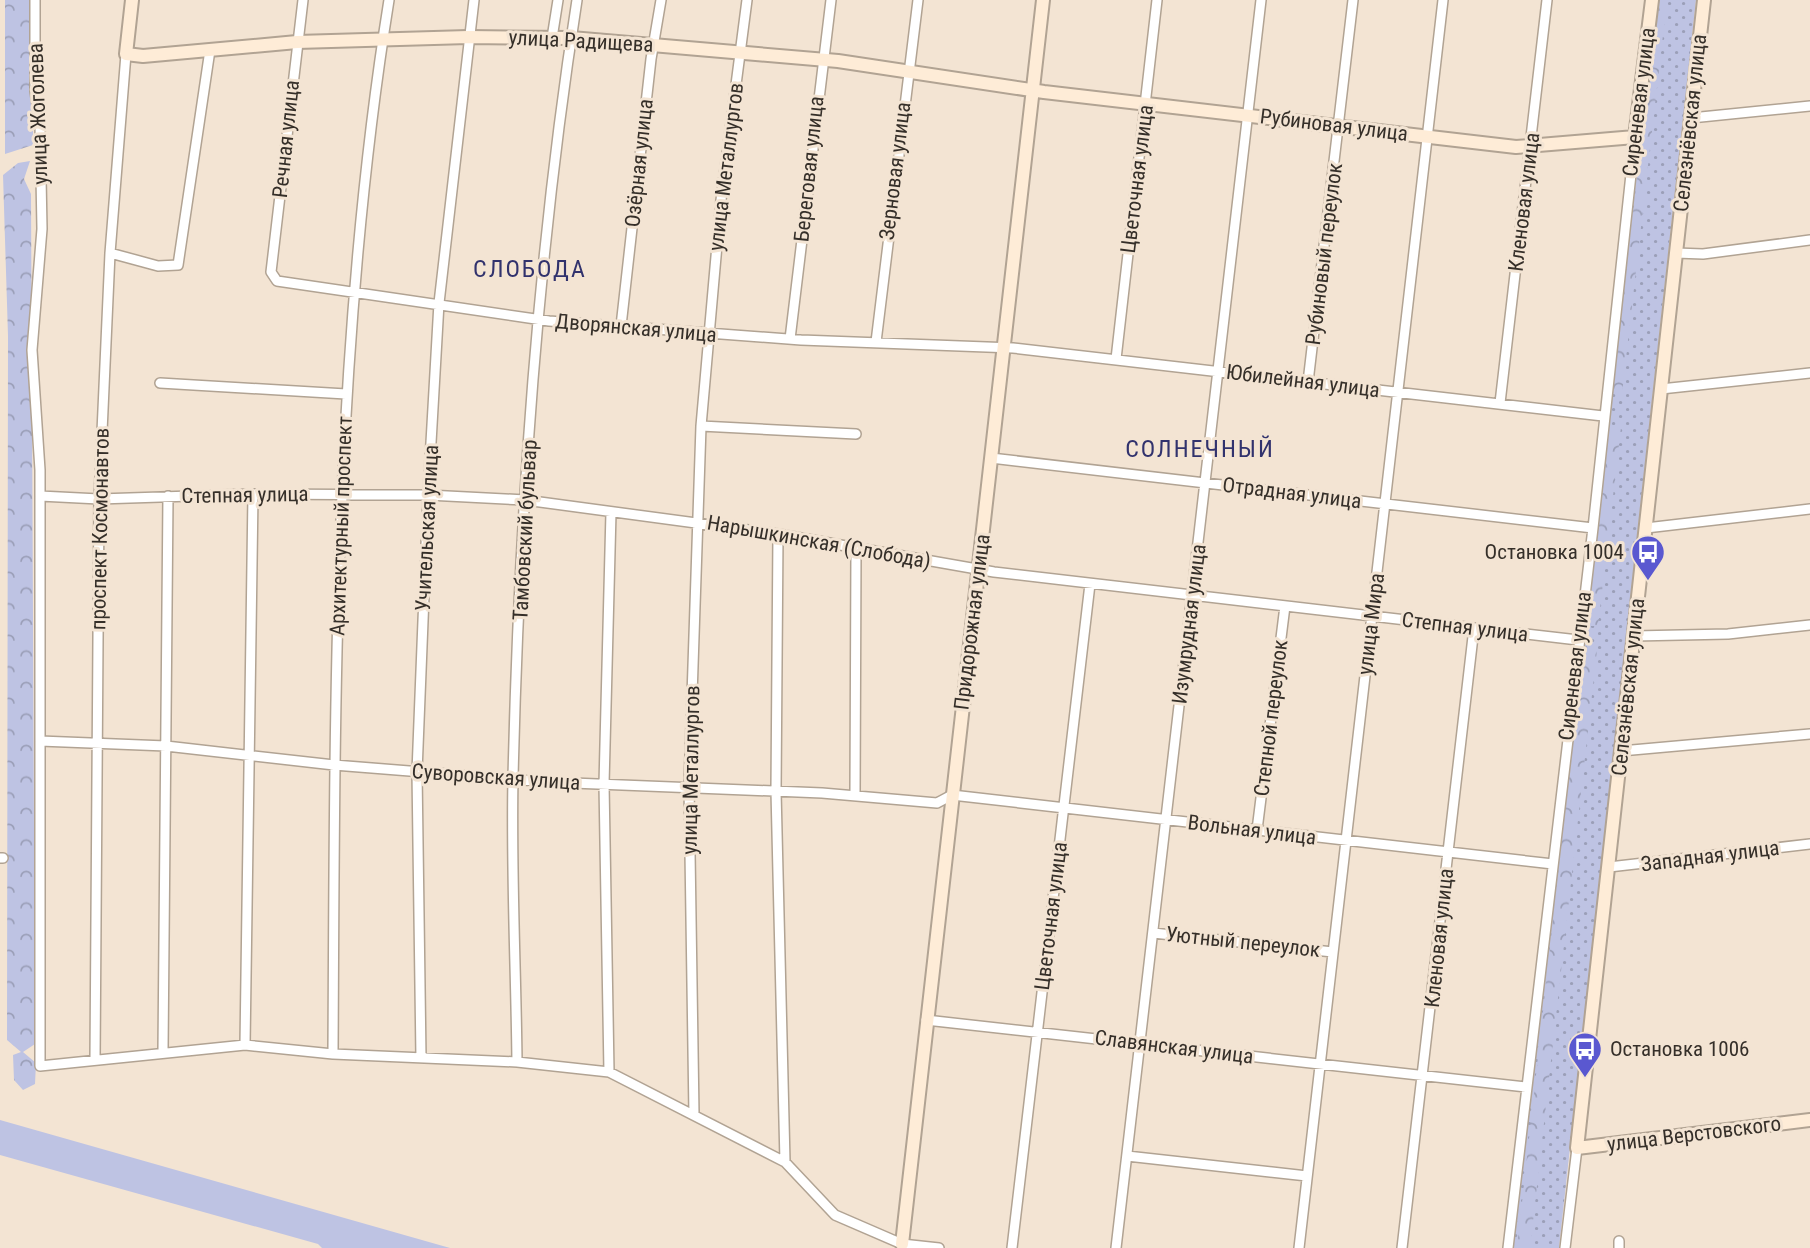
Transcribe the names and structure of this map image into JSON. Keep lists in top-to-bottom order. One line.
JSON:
{"streets":{"street":["улица Радищева","Сиреневая улица","улица Жоголева","Селезнёвская улица","Рубиновая улица","Речная улица","Озёрная улица","улица Металлургов","Береговая улица","Зерновая улица","Цветочная улица","Кленовая улица","Рубиновый переулок","Дворянская улица","Юбилейная улица","Отрадная улица","Степная улица","Архитектурный проспект","Учительская улица","проспект Космонавтов","Тамбовский бульвар","Нарышкинская (Слобода)","Придорожная улица","Изумрудная улица","улица Мира","Степной переулок","Суворовская улица","Вольная улица","Западная улица","Уютный переулок","Славянская улица","улица Верстовского"]},"crossings":[["улица Радищева","Рубиновая улица"],["улица Радищева","Речная улица"],["улица Радищева","Озёрная улица"],["улица Радищева","улица Металлургов"],["улица Радищева","Береговая улица"],["улица Радищева","Зерновая улица"],["улица Радищева","Архитектурный проспект"],["улица Радищева","Учительская улица"],["улица Радищева","проспект Космонавтов"],["улица Радищева","Тамбовский бульвар"],["улица Радищева","Придорожная улица"],["Сиреневая улица","Рубиновая улица"],["Сиреневая улица","Юбилейная улица"],["Сиреневая улица","Отрадная улица"],["Сиреневая улица","Степная улица"],["Сиреневая улица","Вольная улица"],["Сиреневая улица","Славянская улица"],["улица Жоголева","Степная улица"],["улица Жоголева","проспект Космонавтов"],["улица Жоголева","Суворовская улица"],["Селезнёвская улица","Западная улица"],["Селезнёвская улица","улица Верстовского"],["Рубиновая улица","Цветочная улица"],["Рубиновая улица","Кленовая улица"],["Рубиновая улица","Рубиновый переулок"],["Рубиновая улица","Придорожная улица"],["Рубиновая улица","Изумрудная улица"],["Рубиновая улица","улица Мира"],["Речная улица","Дворянская улица"],["Озёрная улица","Дворянская улица"],["улица Металлургов","Дворянская улица"],["улица Металлургов","Нарышкинская (Слобода)"],["улица Металлургов","Суворовская улица"],["Береговая улица","Дворянская улица"],["Зерновая улица","Дворянская улица"],["Цветочная улица","Юбилейная улица"],["Цветочная улица","Степная улица"],["Цветочная улица","Вольная улица"],["Цветочная улица","Славянская улица"],["Кленовая улица","Юбилейная улица"],["Кленовая улица","Степная улица"],["Кленовая улица","Вольная улица"],["Кленовая улица","Славянская улица"],["Рубиновый переулок","Юбилейная улица"],["Дворянская улица","Юбилейная улица"],["Дворянская улица","Архитектурный проспект"],["Дворянская улица","Учительская улица"],["Дворянская улица","Тамбовский бульвар"],["Дворянская улица","Придорожная улица"],["Юбилейная улица","Придорожная улица"],["Юбилейная улица","Изумрудная улица"],["Юбилейная улица","улица Мира"],["Отрадная улица","Придорожная улица"],["Отрадная улица","Изумрудная улица"],["Отрадная улица","улица Мира"],["Степная улица","Архитектурный проспект"],["Степная улица","Учительская улица"],["Степная улица","проспект Космонавтов"],["Степная улица","Тамбовский бульвар"],["Степная улица","Нарышкинская (Слобода)"],["Степная улица","Придорожная улица"],["Степная улица","Изумрудная улица"],["Степная улица","улица Мира"],["Степная улица","Степной переулок"],["Архитектурный проспект","Суворовская улица"],["Учительская улица","Суворовская улица"],["проспект Космонавтов","Суворовская улица"],["Тамбовский бульвар","Суворовская улица"],["Нарышкинская (Слобода)","Придорожная улица"],["Придорожная улица","Суворовская улица"],["Придорожная улица","Вольная улица"],["Придорожная улица","Славянская улица"],["Изумрудная улица","Вольная улица"],["Изумрудная улица","Уютный переулок"],["Изумрудная улица","Славянская улица"],["улица Мира","Вольная улица"],["улица Мира","Уютный переулок"],["улица Мира","Славянская улица"],["Степной переулок","Вольная улица"],["Суворовская улица","Вольная улица"]],"districts":["СЛОБОДА","СОЛНЕЧНЫЙ"],"places":{"bus stop":["Остановка 1004","Остановка 1006"]}}
